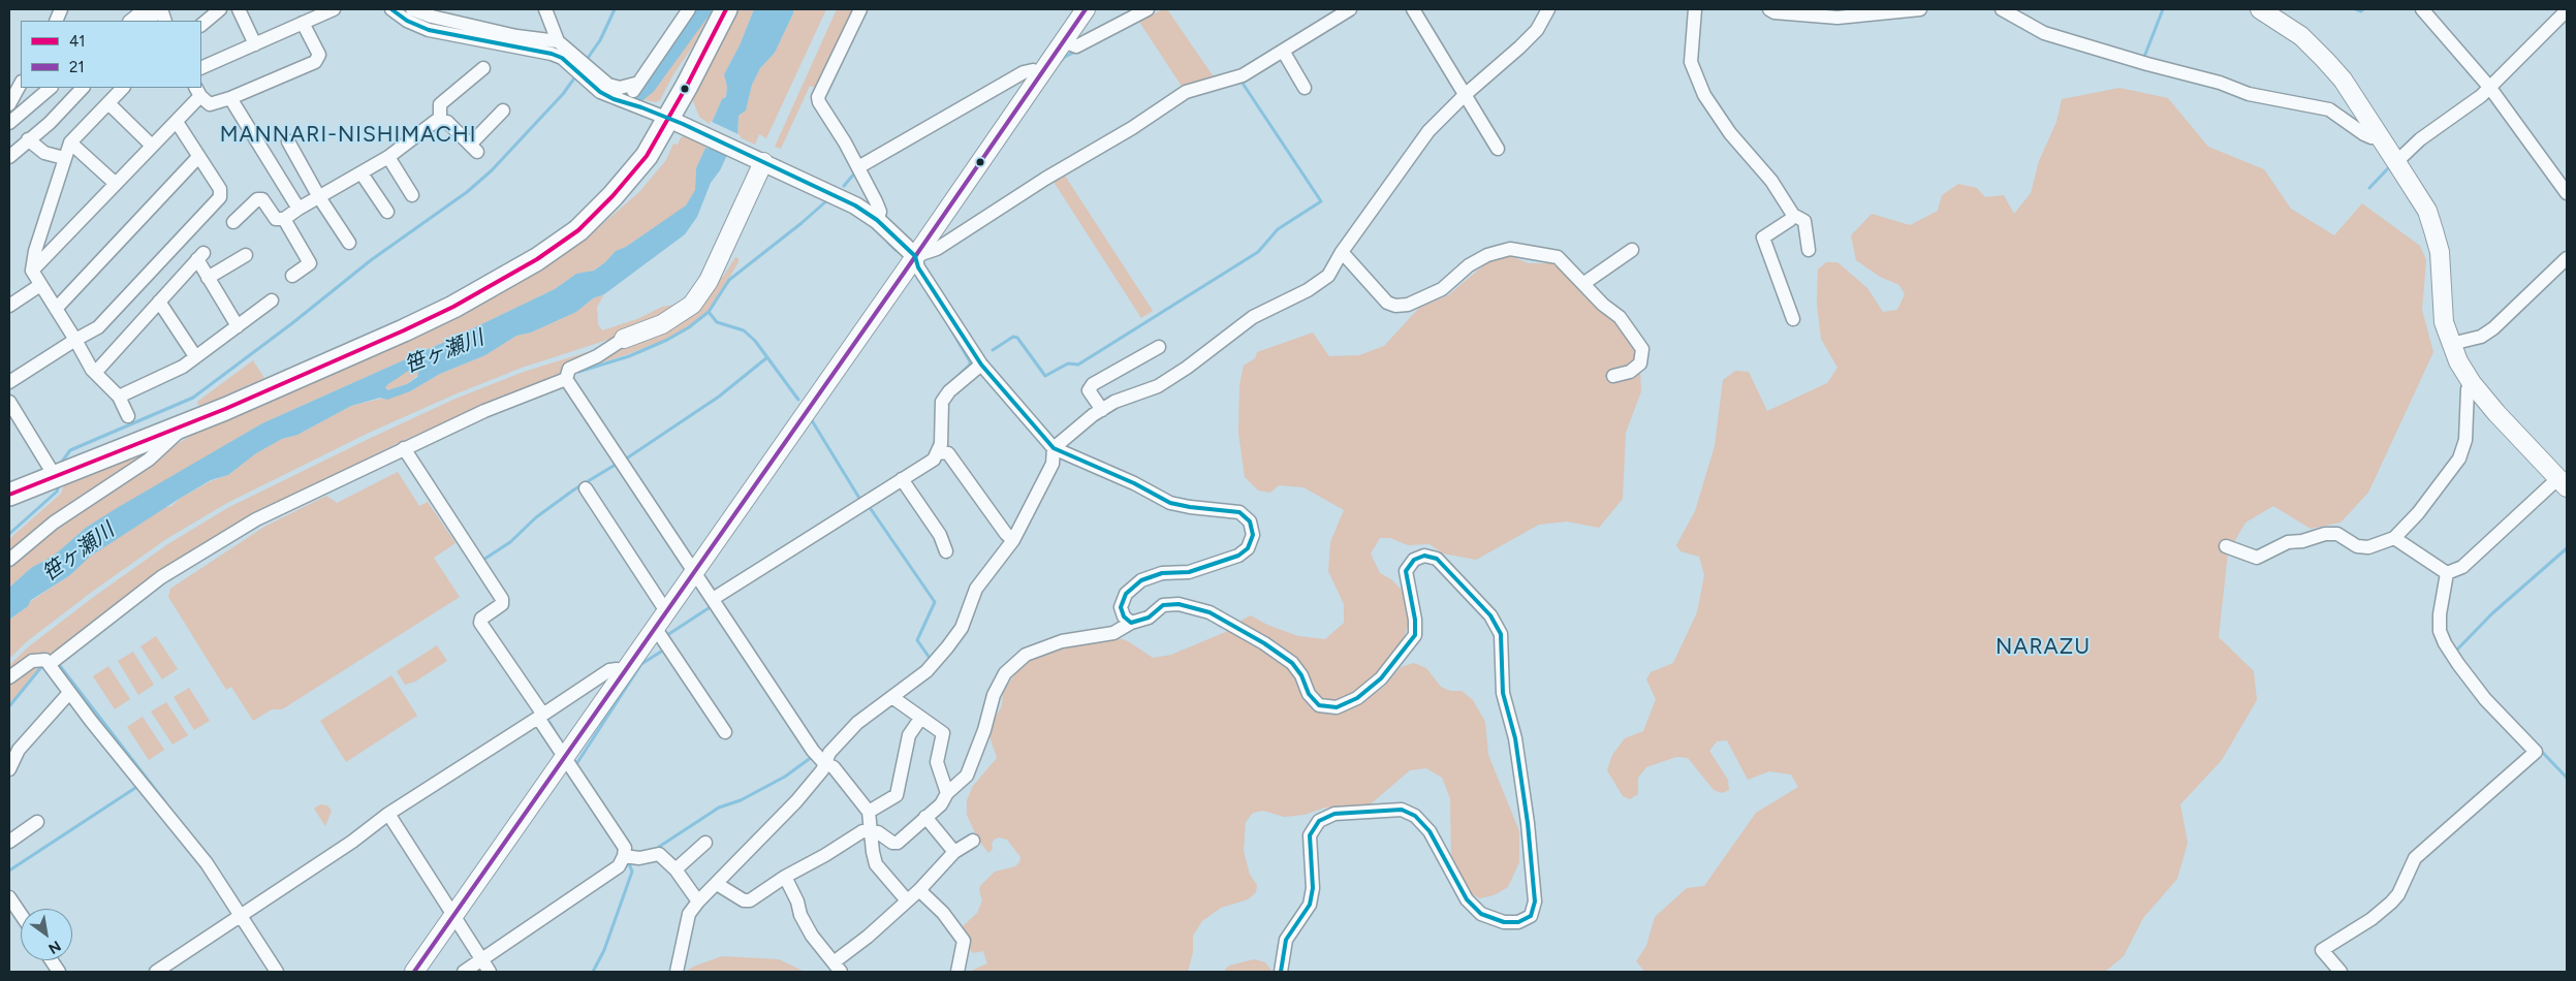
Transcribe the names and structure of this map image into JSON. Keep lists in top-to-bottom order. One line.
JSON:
{"districts":["MANNARI-NISHIMACHI","NARAZU"],"water":["笹ヶ瀬川"],"lines":["transit line 41","transit line 21"],"legend":["41","21"],"north":"bottom right"}
